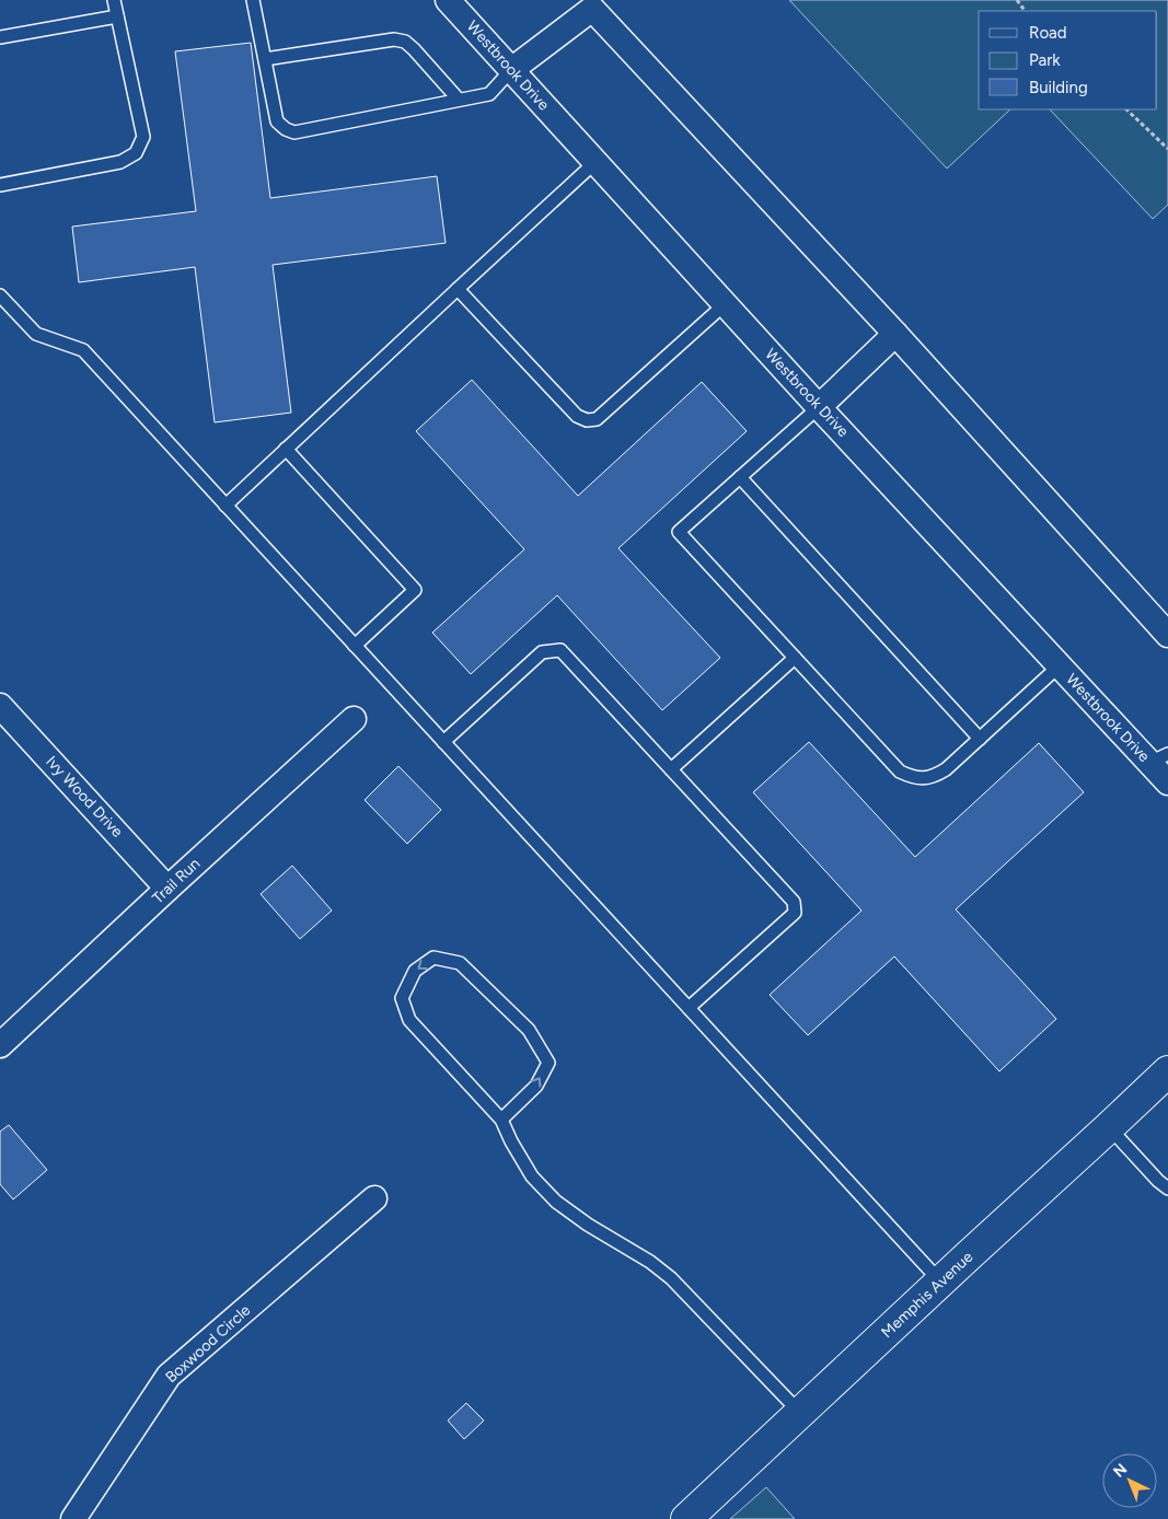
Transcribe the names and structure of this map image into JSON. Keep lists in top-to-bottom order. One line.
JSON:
{"streets":{"main road":["Memphis Avenue"],"street":["Westbrook Drive","Ivy Wood Drive","Trail Run","Boxwood Circle"]},"crossings":[["Ivy Wood Drive","Trail Run"]],"legend":["Road","Park","Building"],"north":"top left"}
